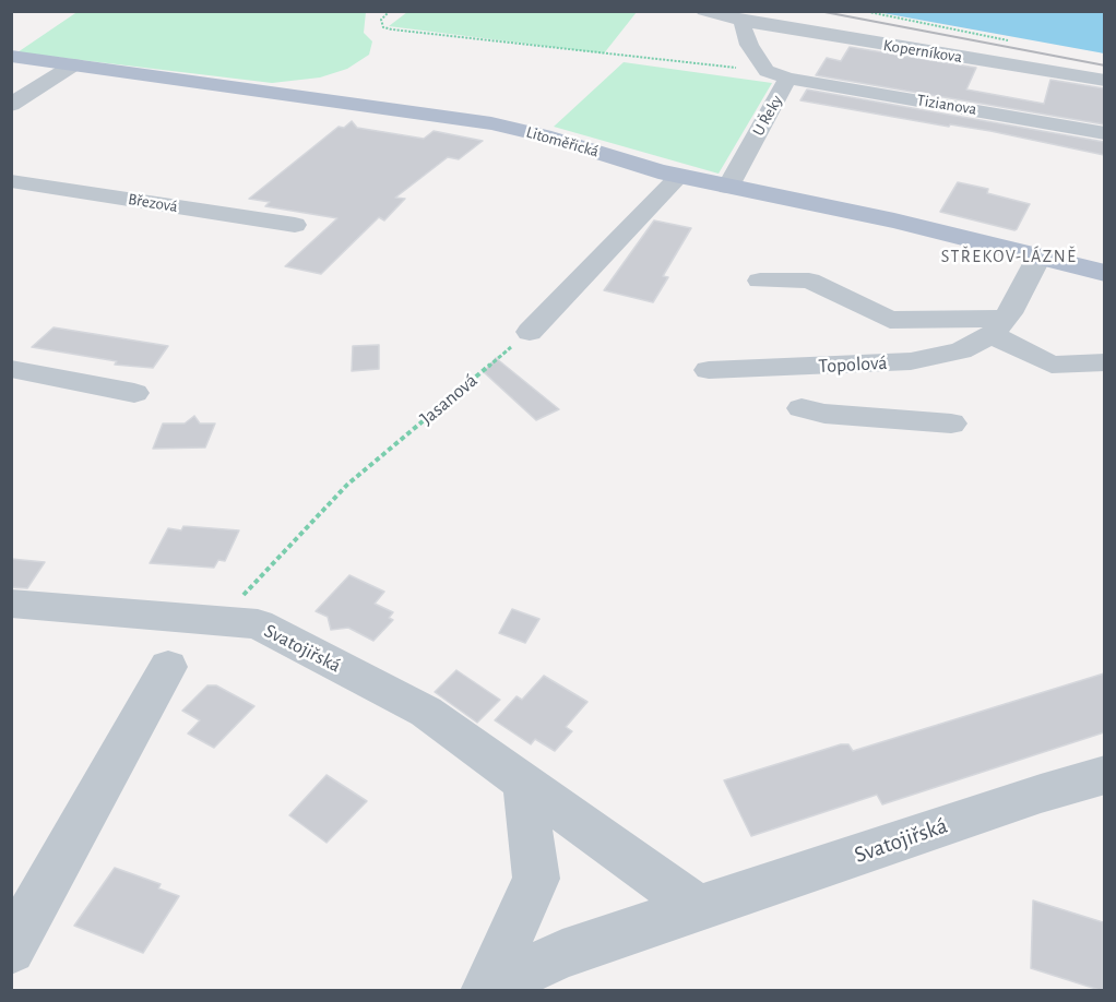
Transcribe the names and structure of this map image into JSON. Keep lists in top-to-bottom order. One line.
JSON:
{"streets":{"main road":["Litoměřická"],"street":["Koperníkova","Tizianova","U Řeky","Březová","Topolová","Svatojiřská"],"path":["Jasanová"]},"crossings":[["Koperníkova","U Řeky"],["Tizianova","U Řeky"],["U Řeky","Litoměřická"],["Jasanová","Svatojiřská"]],"districts":["STŘEKOV-LÁZNĚ"]}
